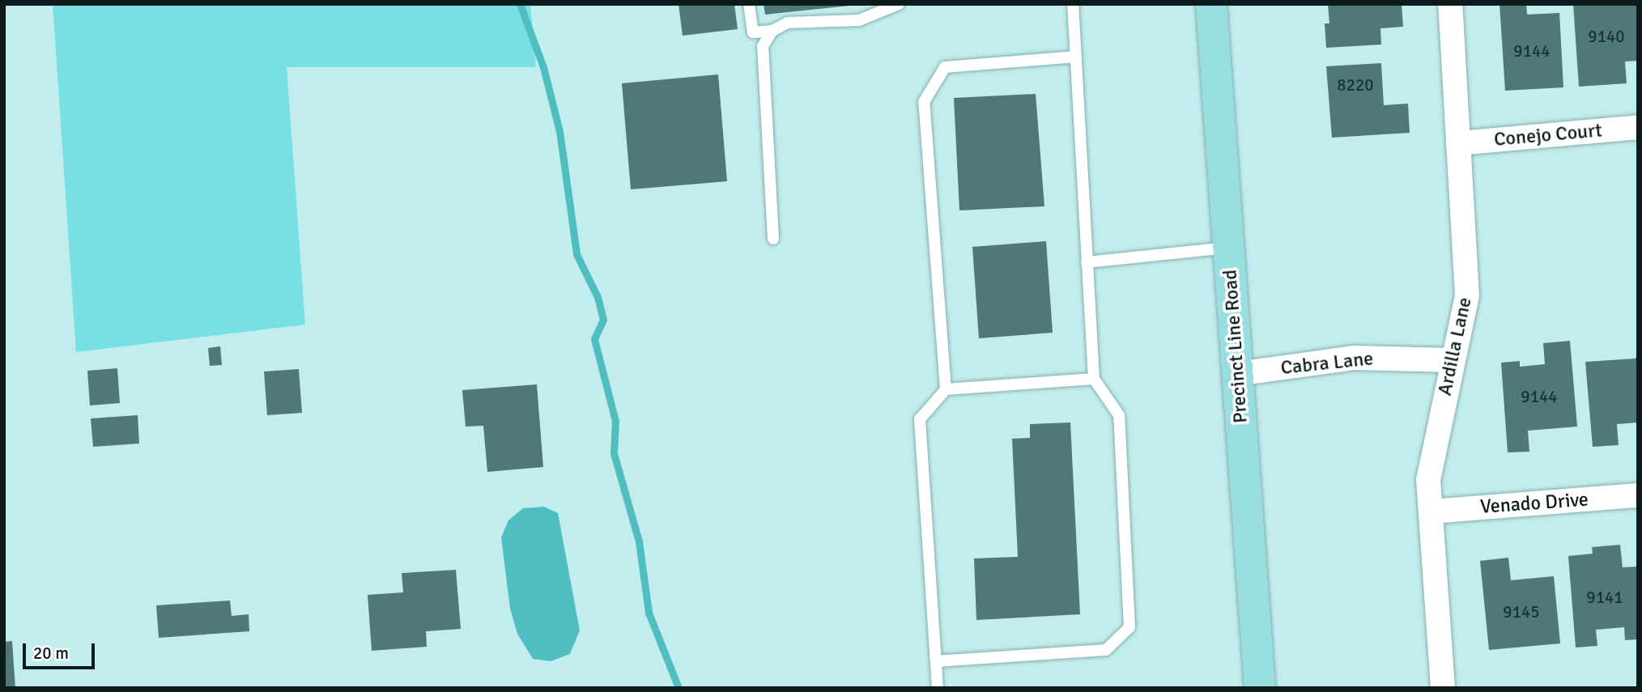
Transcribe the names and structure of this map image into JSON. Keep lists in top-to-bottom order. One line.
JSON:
{"streets":{"main road":["Precinct Line Road"],"street":["Conejo Court","Ardilla Lane","Cabra Lane","Venado Drive"]},"crossings":[["Conejo Court","Ardilla Lane"],["Precinct Line Road","Cabra Lane"],["Ardilla Lane","Cabra Lane"],["Ardilla Lane","Venado Drive"]],"house_numbers":["9140","9144","8220","9144","9141","9145"],"scale_bar":"20 m"}
